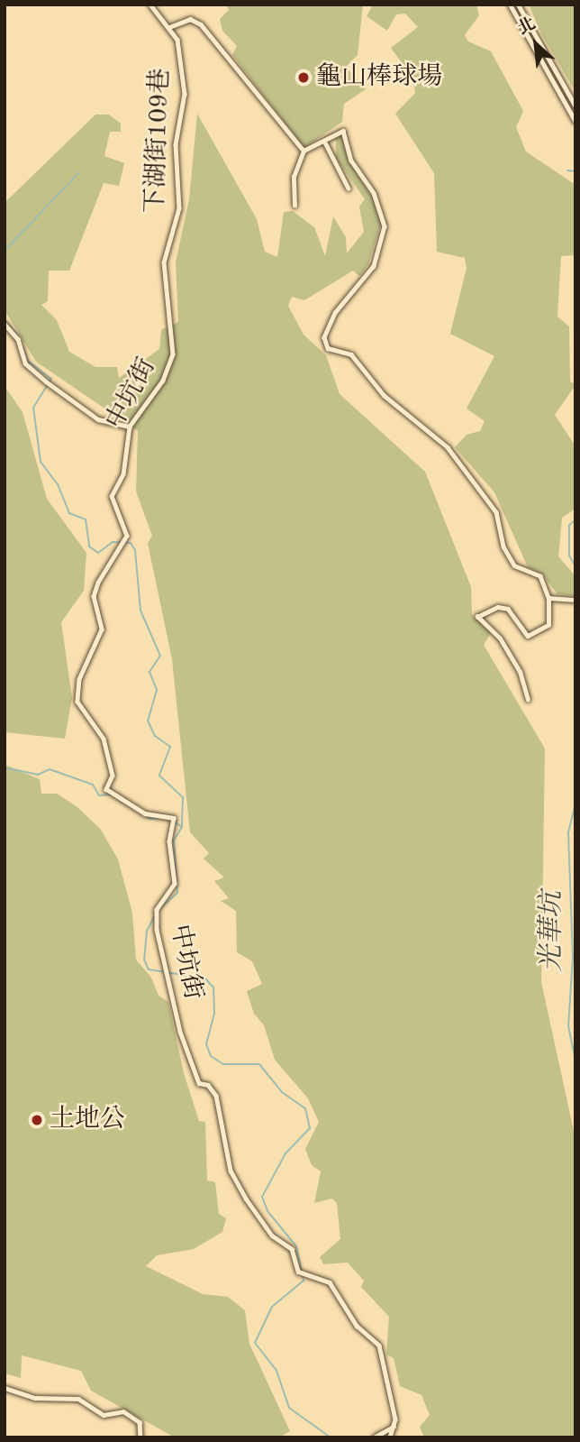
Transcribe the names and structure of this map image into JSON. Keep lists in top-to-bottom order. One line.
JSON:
{"streets":{"street":["下湖街109巷","中坑街"]},"crossings":[["下湖街109巷","中坑街"]],"water":["光華坑"],"places":["龜山棒球場","土地公"],"north":"top left"}
